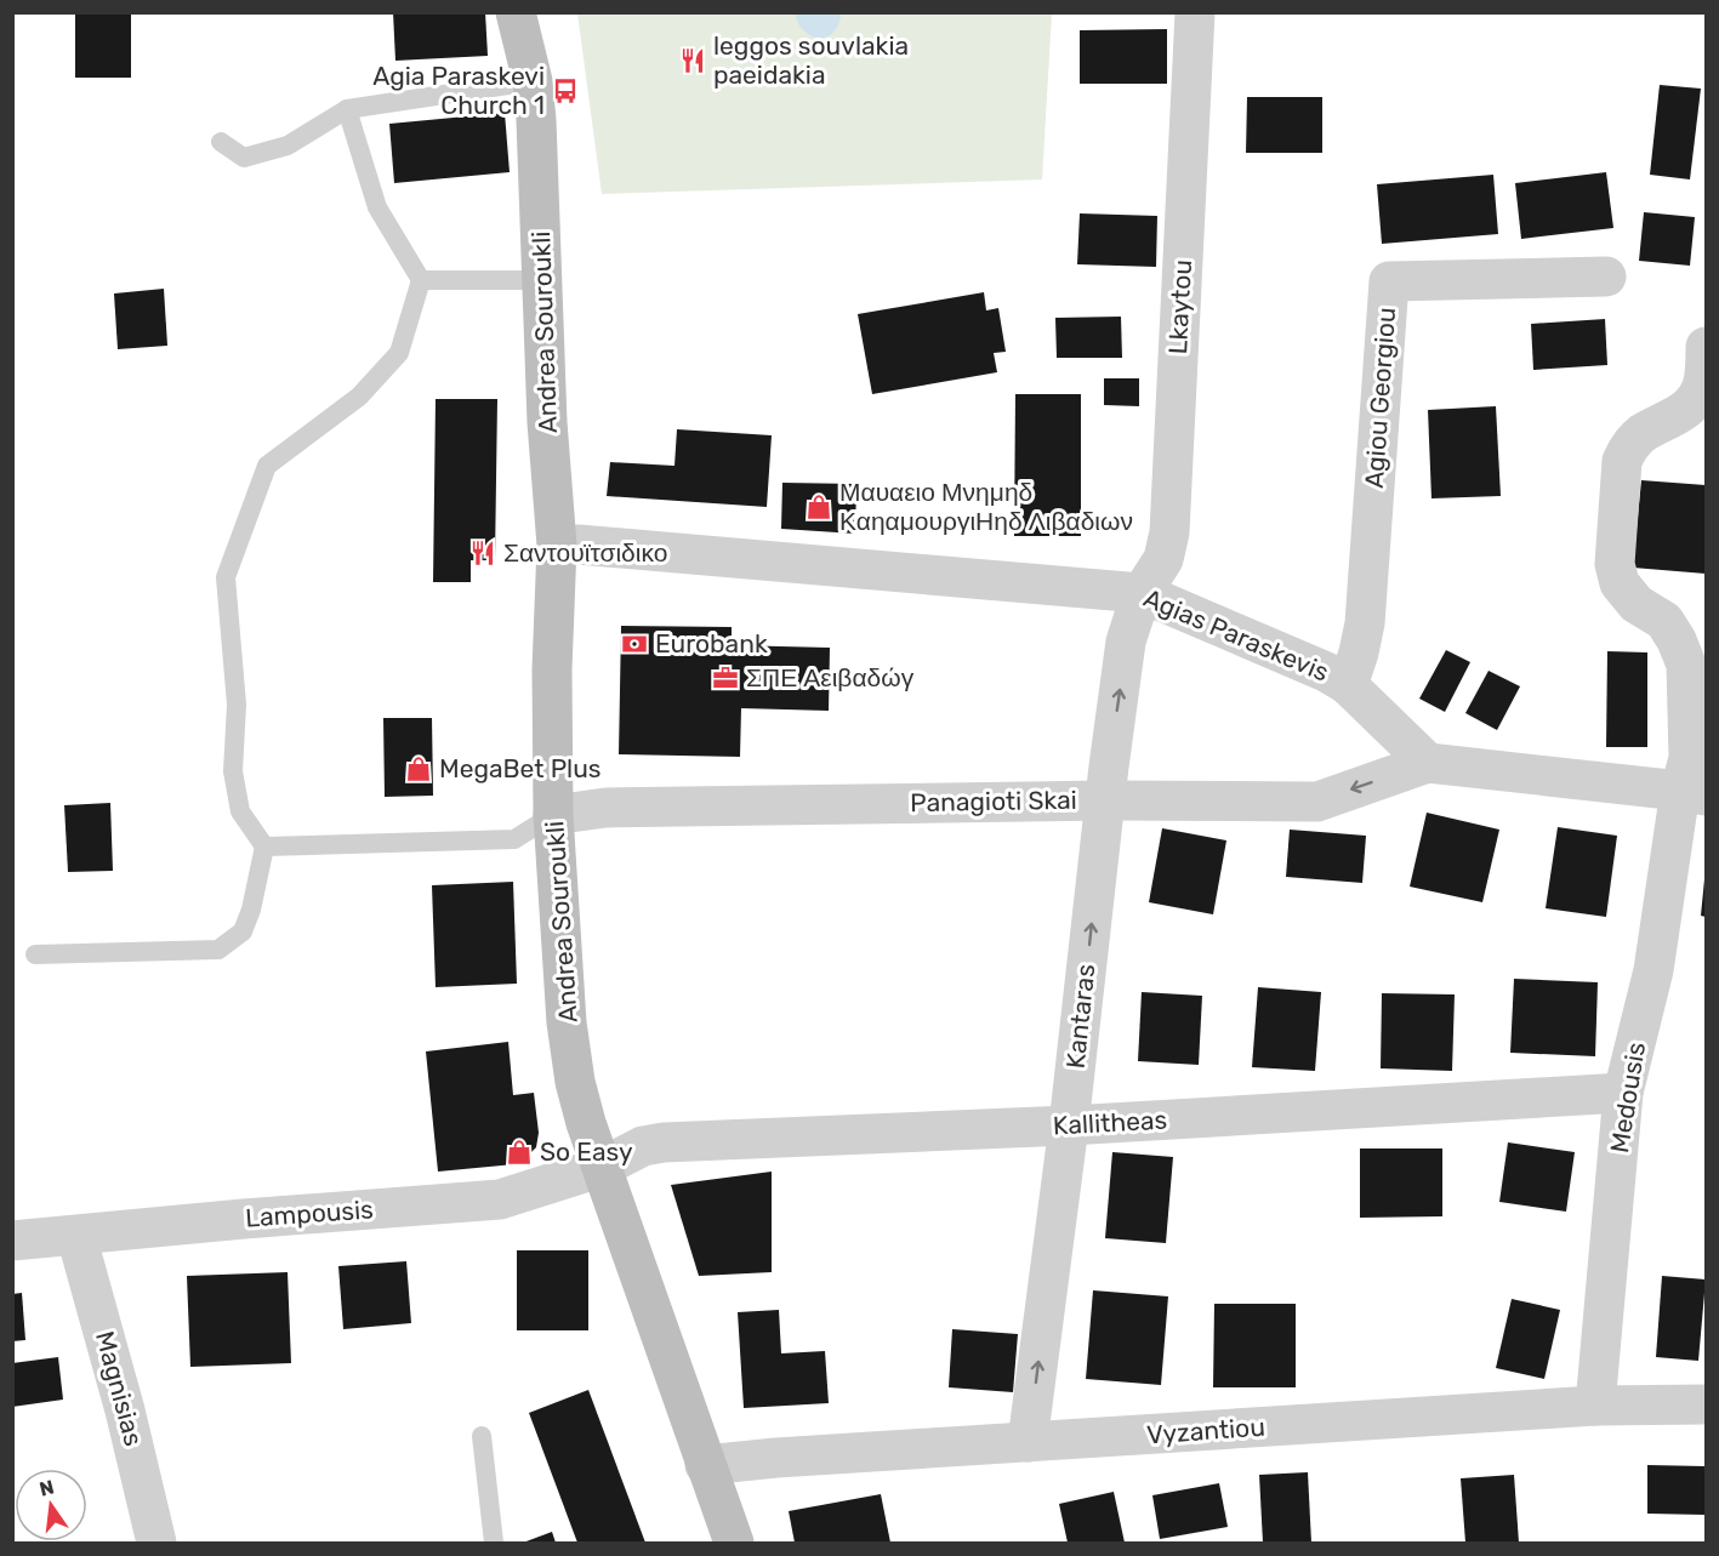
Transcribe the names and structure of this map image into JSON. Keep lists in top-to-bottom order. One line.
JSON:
{"streets":{"main road":["Andrea Souroukli"],"street":["Lkaytou","Agiou Georgiou","Agias Paraskevis","Panagioti Skai","Kantaras","Medousis","Kallitheas","Lampousis","Magnisias","Vyzantiou"]},"crossings":[["Lkaytou","Agias Paraskevis"],["Lkaytou","Kantaras"],["Andrea Souroukli","Agias Paraskevis"],["Andrea Souroukli","Panagioti Skai"],["Andrea Souroukli","Kallitheas"],["Andrea Souroukli","Lampousis"],["Andrea Souroukli","Vyzantiou"],["Agiou Georgiou","Agias Paraskevis"],["Agias Paraskevis","Panagioti Skai"],["Agias Paraskevis","Kantaras"],["Panagioti Skai","Kantaras"],["Kantaras","Kallitheas"],["Kantaras","Vyzantiou"],["Medousis","Kallitheas"],["Medousis","Vyzantiou"],["Kallitheas","Lampousis"],["Lampousis","Magnisias"]],"one_way":["Panagioti Skai","Kantaras"],"places":{"restaurant":["leggos souvlakia paeidakia","Σαντουϊτσιδικο"],"bus stop":["Agia Paraskevi Church 1"],"shop":["Μαυαειο Μνημηδ ΚαηαμουργιΗηδ Λιβαδιων","MegaBet Plus","So Easy"],"bank":["Eurobank"],"office":["ΣΠΕ Αειβαδώγ"]},"north":"top"}
